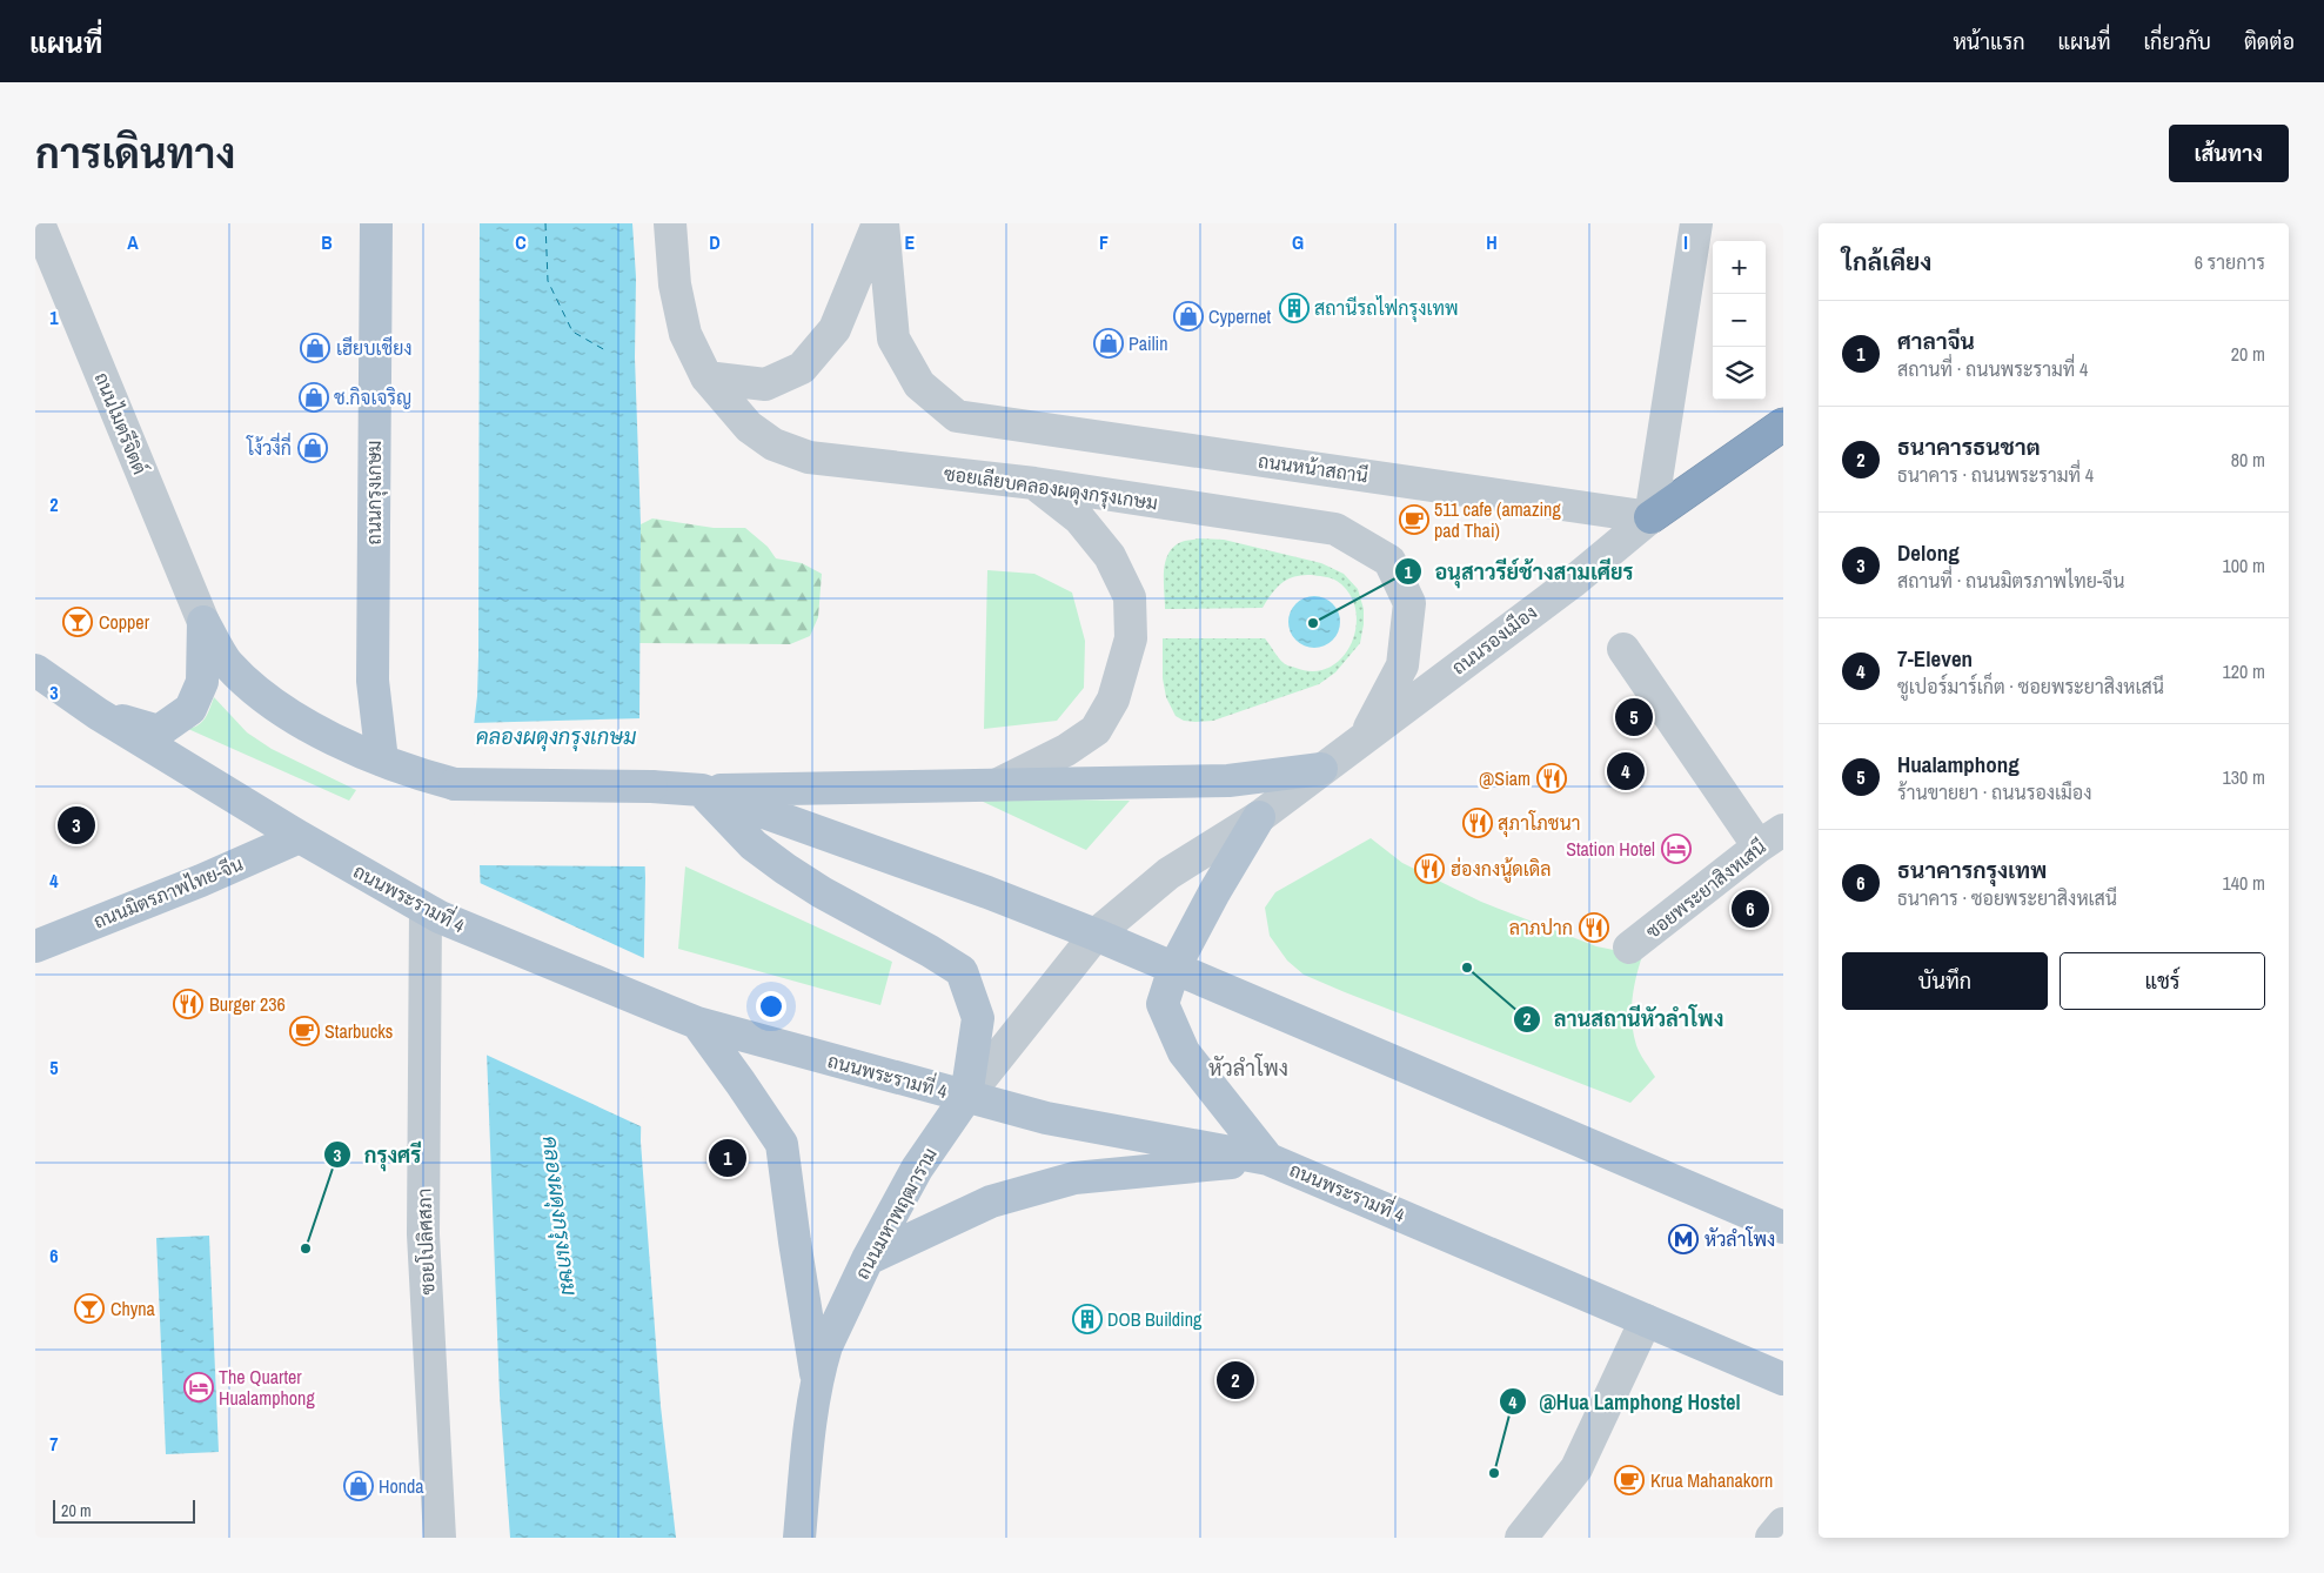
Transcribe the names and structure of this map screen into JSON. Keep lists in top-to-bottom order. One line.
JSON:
{"streets":{"main road":["ถนนกรุงเกษม","ถนนมิตรภาพไทย-จีน","ถนนพระรามที่ 4","ถนนมหาพฤฒาราม"],"street":["ถนนไมตรีจิตต์","ถนนหน้าสถานี","ซอยเลียบคลองผดุงกรุงเกษม","ถนนรองเมือง","ซอยพระยาสิงหเสนี","ซอยโปลิศสภา"]},"crossings":[["ถนนหน้าสถานี","ถนนรองเมือง"],["ซอยเลียบคลองผดุงกรุงเกษม","ถนนรองเมือง"],["ถนนรองเมือง","ถนนมหาพฤฒาราม"],["ถนนมิตรภาพไทย-จีน","ถนนพระรามที่ 4"],["ถนนพระรามที่ 4","ถนนมหาพฤฒาราม"],["ถนนพระรามที่ 4","ซอยโปลิศสภา"]],"districts":["หัวลำโพง"],"water":["คลองผดุงกรุงเกษม"],"places":{"building":["สถานีรถไฟกรุงเทพ","DOB Building"],"shop":["Cypernet","Pailin","เฮียบเชียง","ช.กิจเจริญ","โง้วงี่กี่","Honda"],"cafe":["511 cafe (amazing pad Thai)","Starbucks","Krua Mahanakorn"],"bar":["Copper","Chyna"],"other":["อนุสาวรีย์ช้างสามเศียร","ลานสถานีหัวลำโพง","กรุงศรี","@Hua Lamphong Hostel"],"restaurant":["@Siam","สุภาโภชนา","ฮ่องกงนู้ดเดิล","ลาภปาก","Burger 236"],"hotel":["Station Hotel","The Quarter Hualamphong"],"metro station":["หัวลำโพง"]},"scale_bar":"20 m","page":{"header":"แผนที่","nav":["หน้าแรก","แผนที่","เกี่ยวกับ","ติดต่อ"],"title":"การเดินทาง","buttons":["เส้นทาง",["บันทึก","แชร์"]],"heading":["ใกล้เคียง","6 รายการ"],"map_buttons":["+","−"],"list":[{"mark":"1","name":"ศาลาจีน","note":"สถานที่ · ถนนพระรามที่ 4","value":"20 m"},{"mark":"2","name":"ธนาคารธนชาต","note":"ธนาคาร · ถนนพระรามที่ 4","value":"80 m"},{"mark":"3","name":"Delong","note":"สถานที่ · ถนนมิตรภาพไทย-จีน","value":"100 m"},{"mark":"4","name":"7-Eleven","note":"ซูเปอร์มาร์เก็ต · ซอยพระยาสิงหเสนี","value":"120 m"},{"mark":"5","name":"Hualamphong","note":"ร้านขายยา · ถนนรองเมือง","value":"130 m"},{"mark":"6","name":"ธนาคารกรุงเทพ","note":"ธนาคาร · ซอยพระยาสิงหเสนี","value":"140 m"}],"pins":["5","4","3","6","1","2"],"scale":"20 m"},"grid":{"columns":["A","B","C","D","E","F","G","H","I"],"rows":["1","2","3","4","5","6","7"]}}
